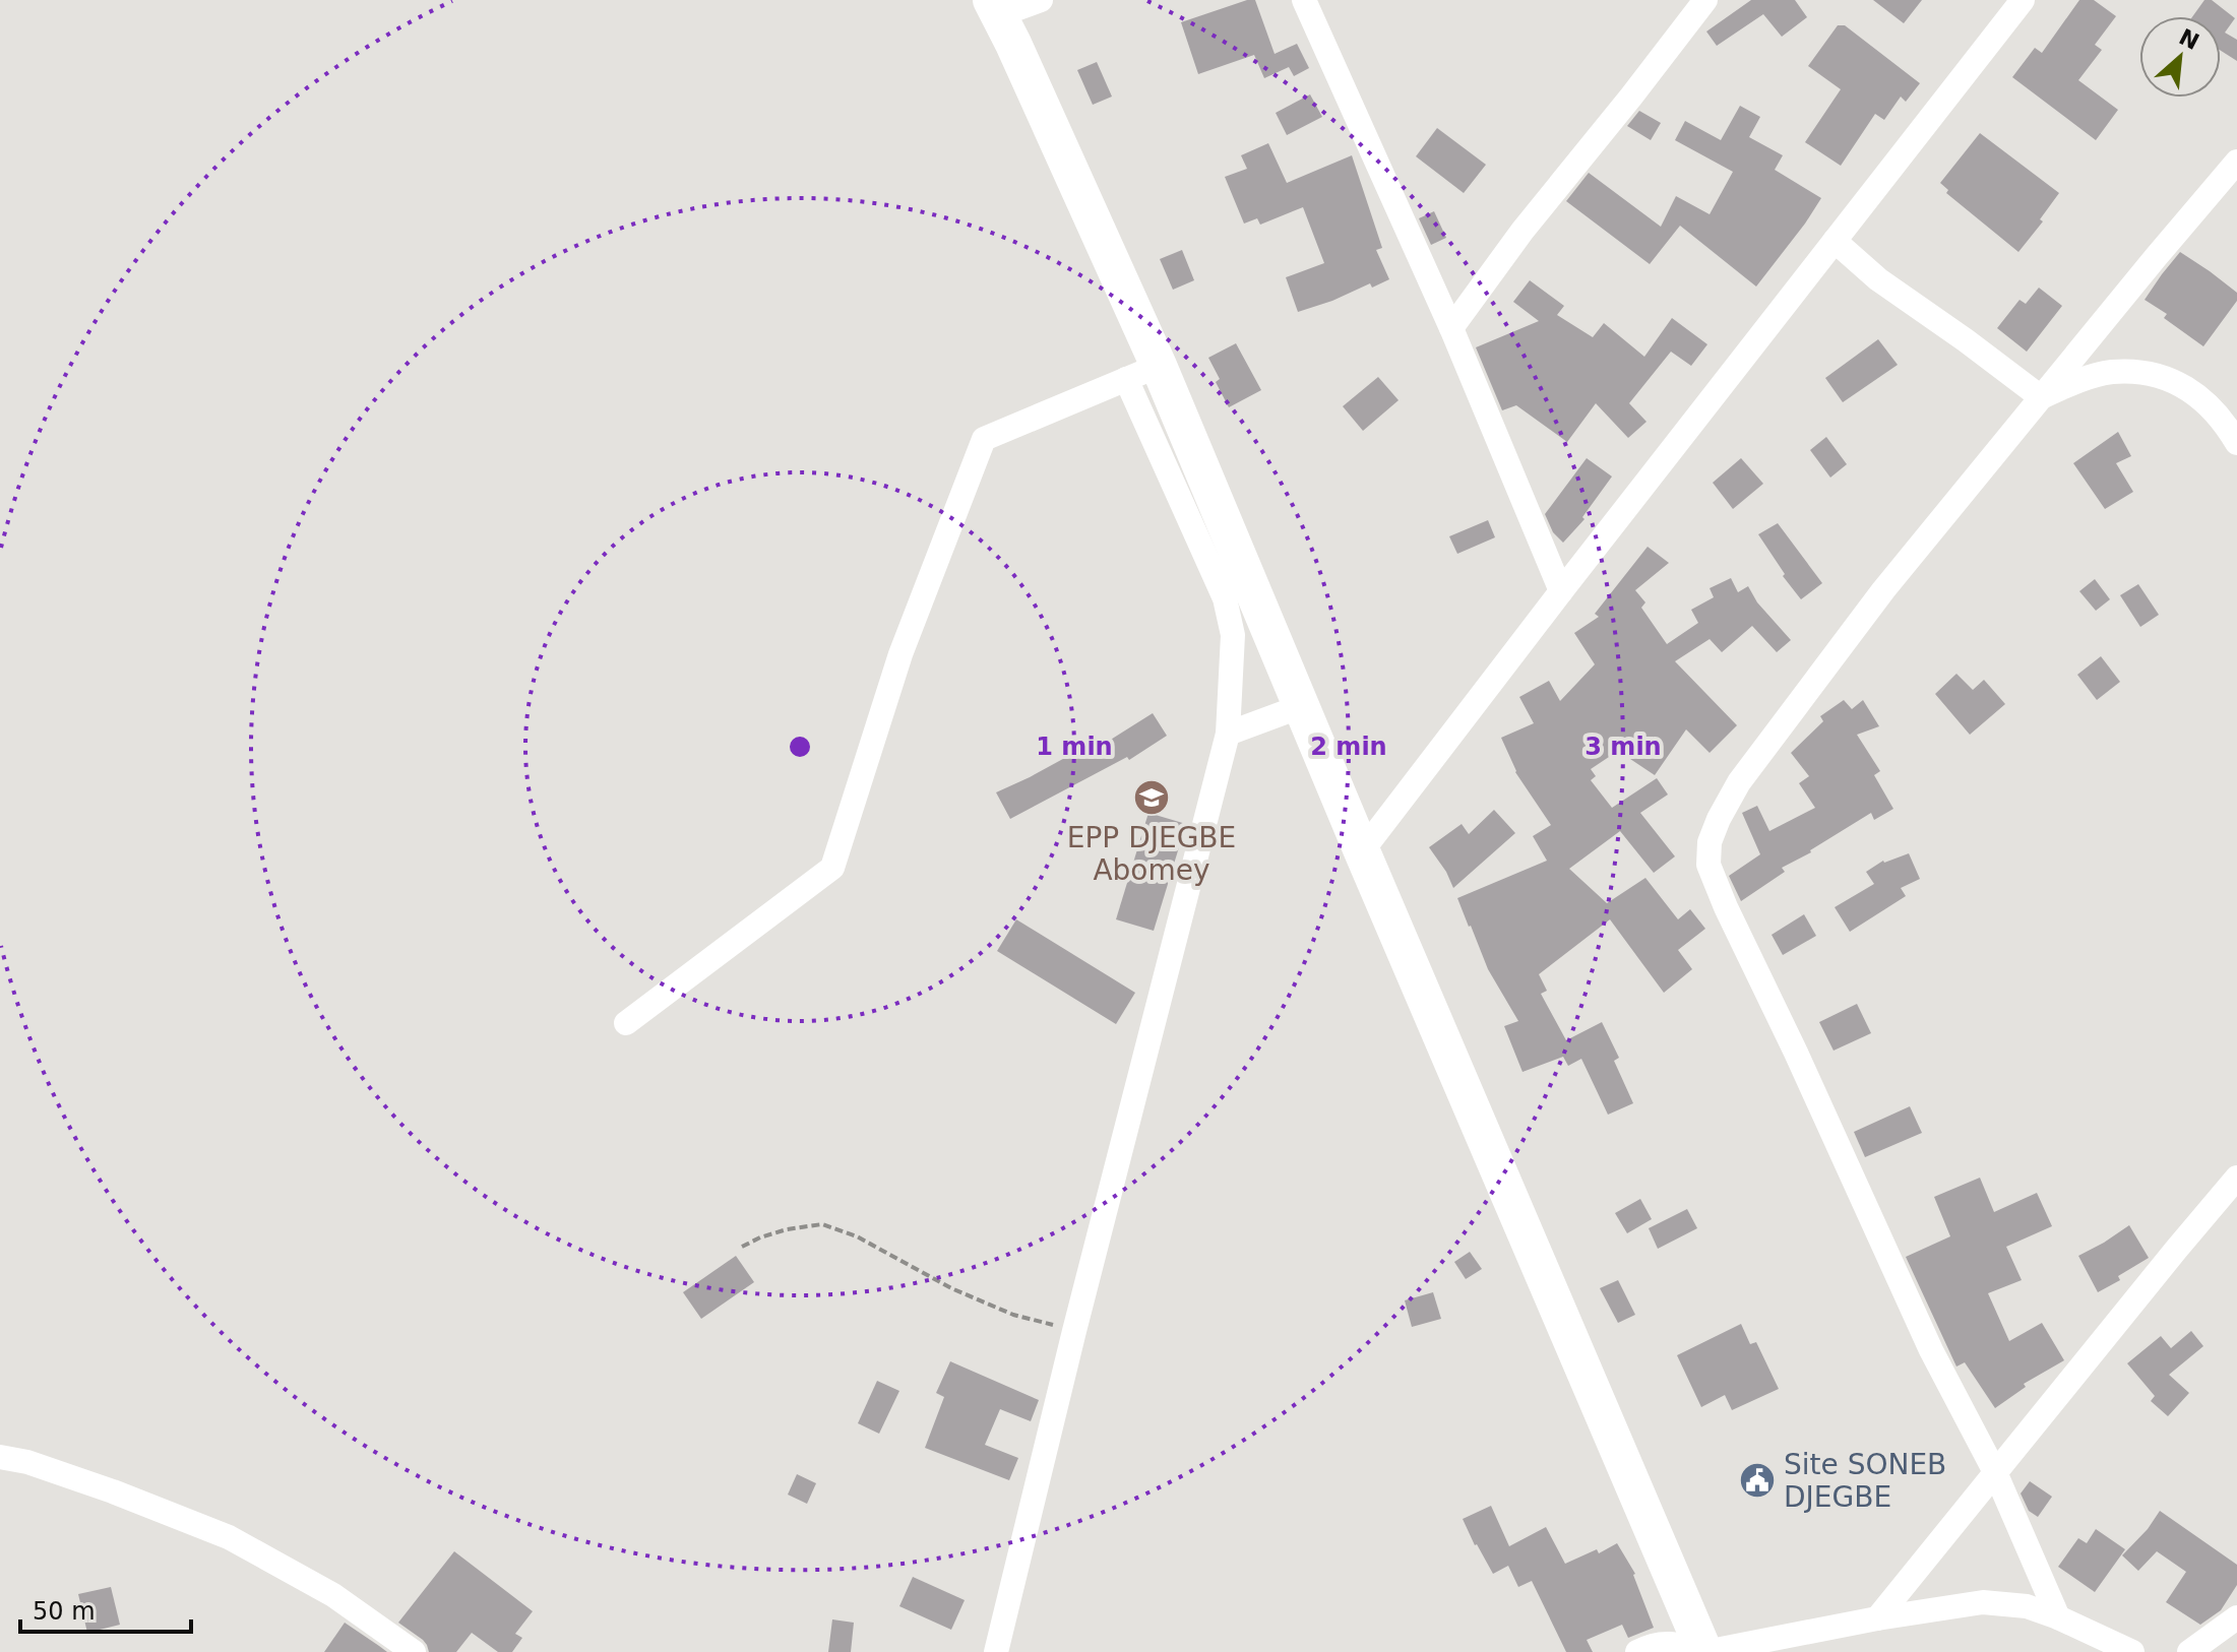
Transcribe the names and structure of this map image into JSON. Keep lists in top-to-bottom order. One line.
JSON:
{"places":{"school or university":["EPP DJEGBE Abomey"],"public building":["Site SONEB DJEGBE"]},"scale_bar":"50 m","north":"top right","rings":["1 min","2 min","3 min"]}
